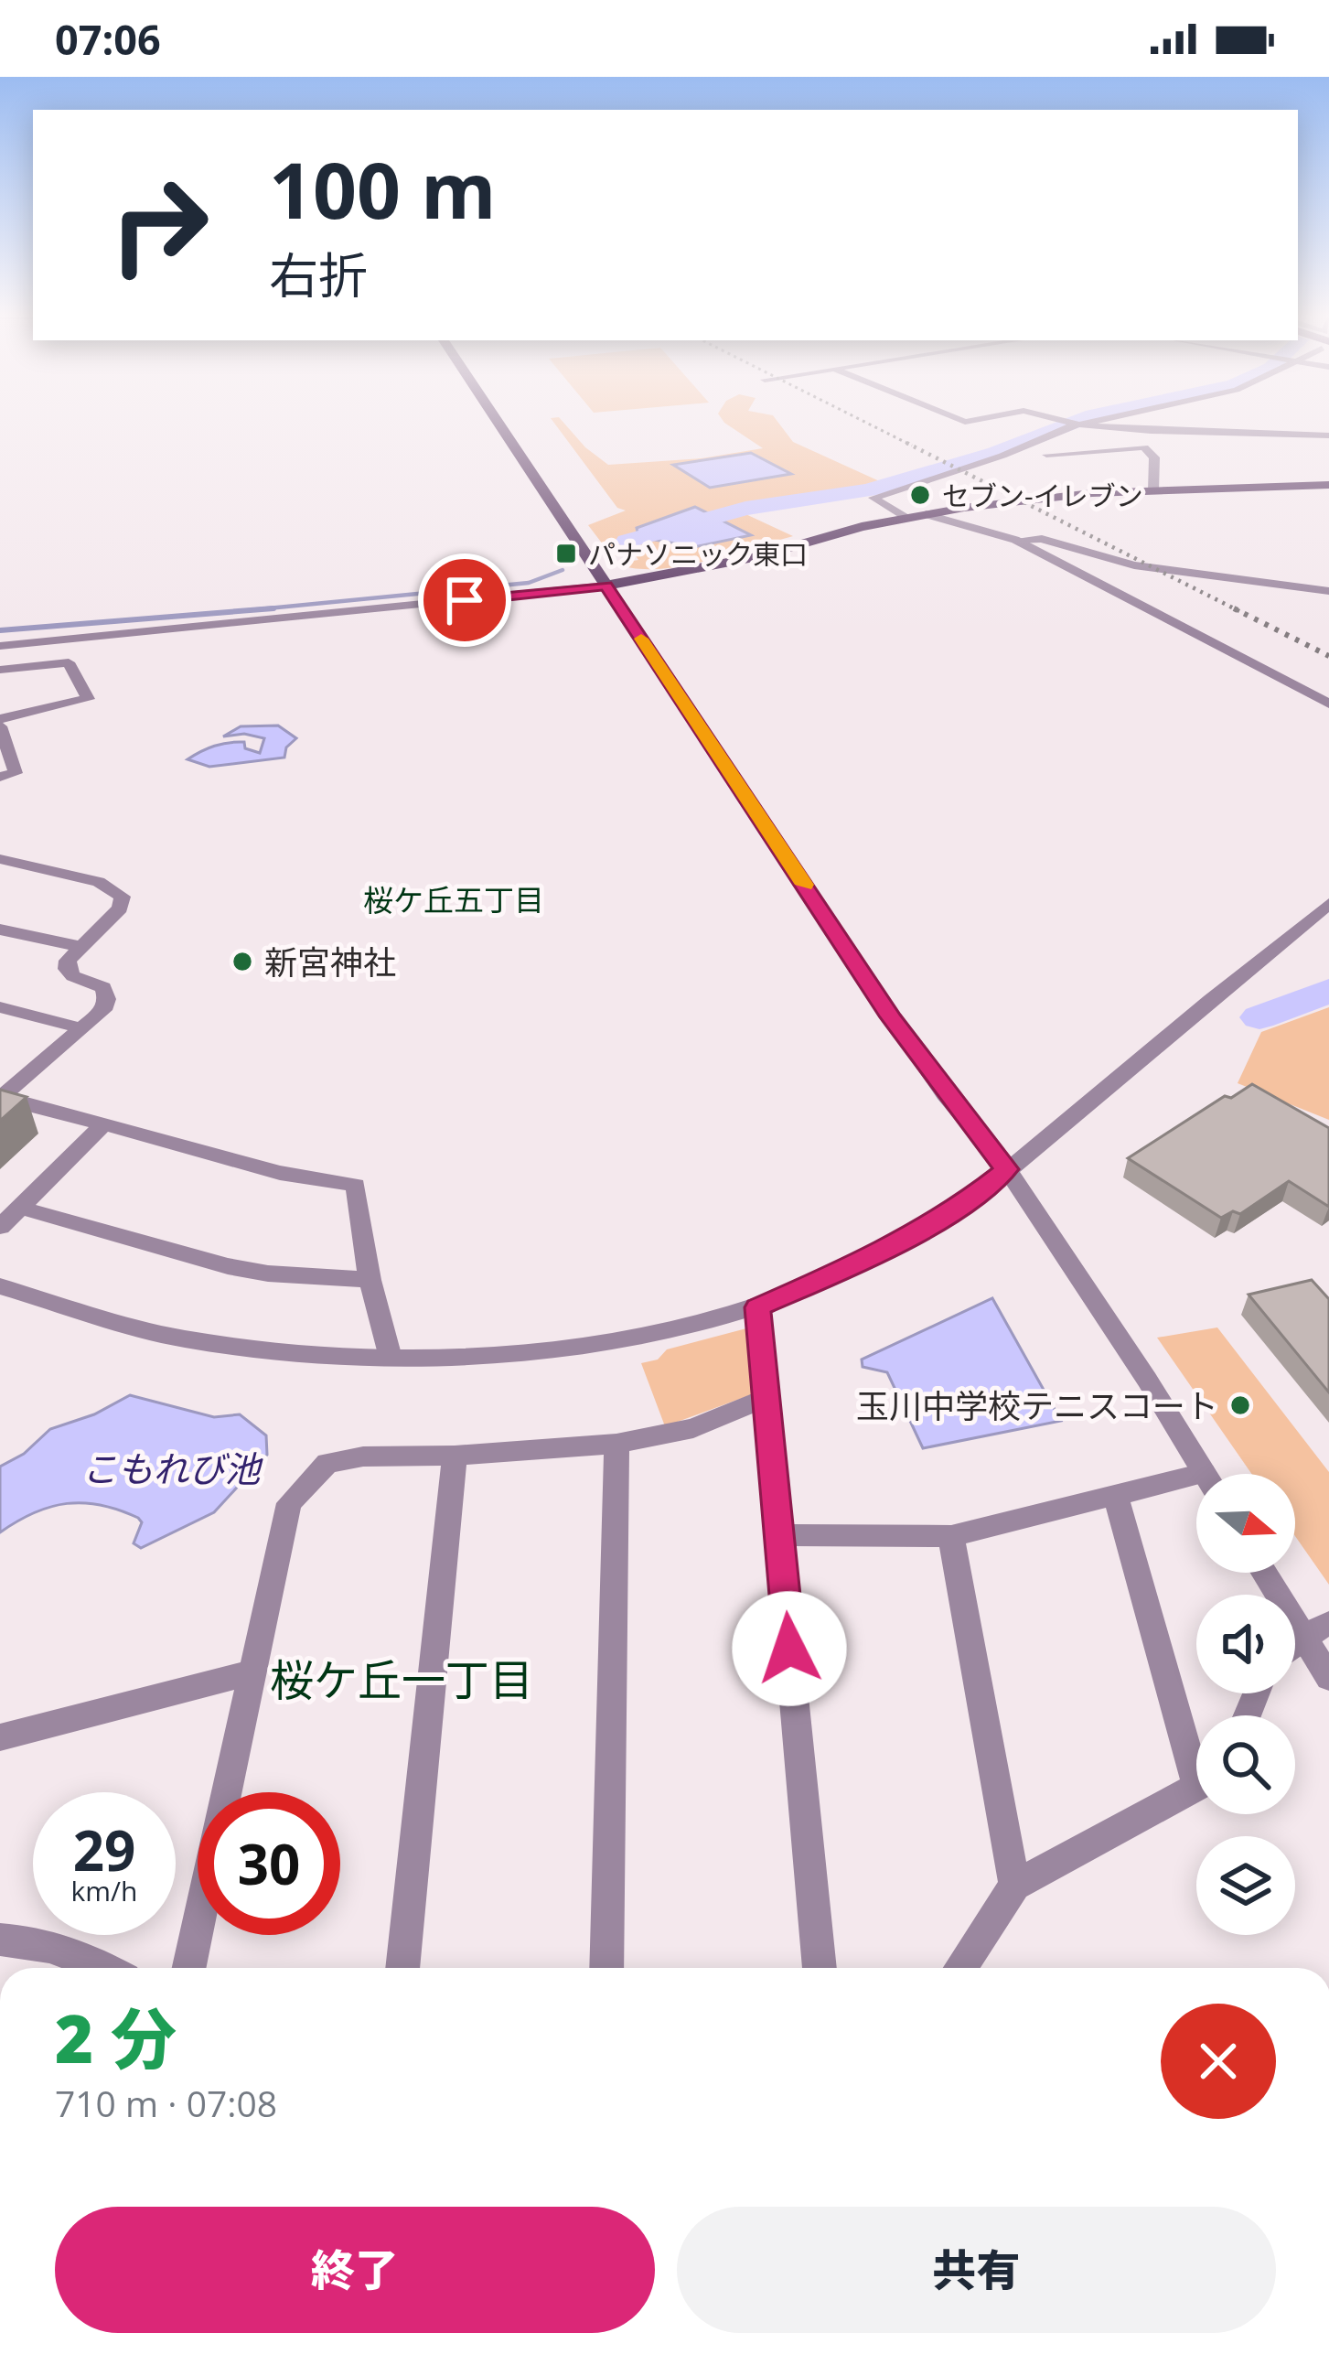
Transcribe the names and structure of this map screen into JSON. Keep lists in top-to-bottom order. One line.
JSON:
{"districts":["桜ケ丘五丁目","桜ケ丘一丁目"],"water":["こもれび池"],"places":{"other":["セブン-イレブン","新宮神社","玉川中学校テニスコート"],"transit":["パナソニック東口"]},"north":"right","page":{"status":"07:06","turn":["100 m","右折"],"speed":"29 km/h","limit":"30","heading":["2 分","710 m · 07:08"],"buttons":["終了","共有"]}}
